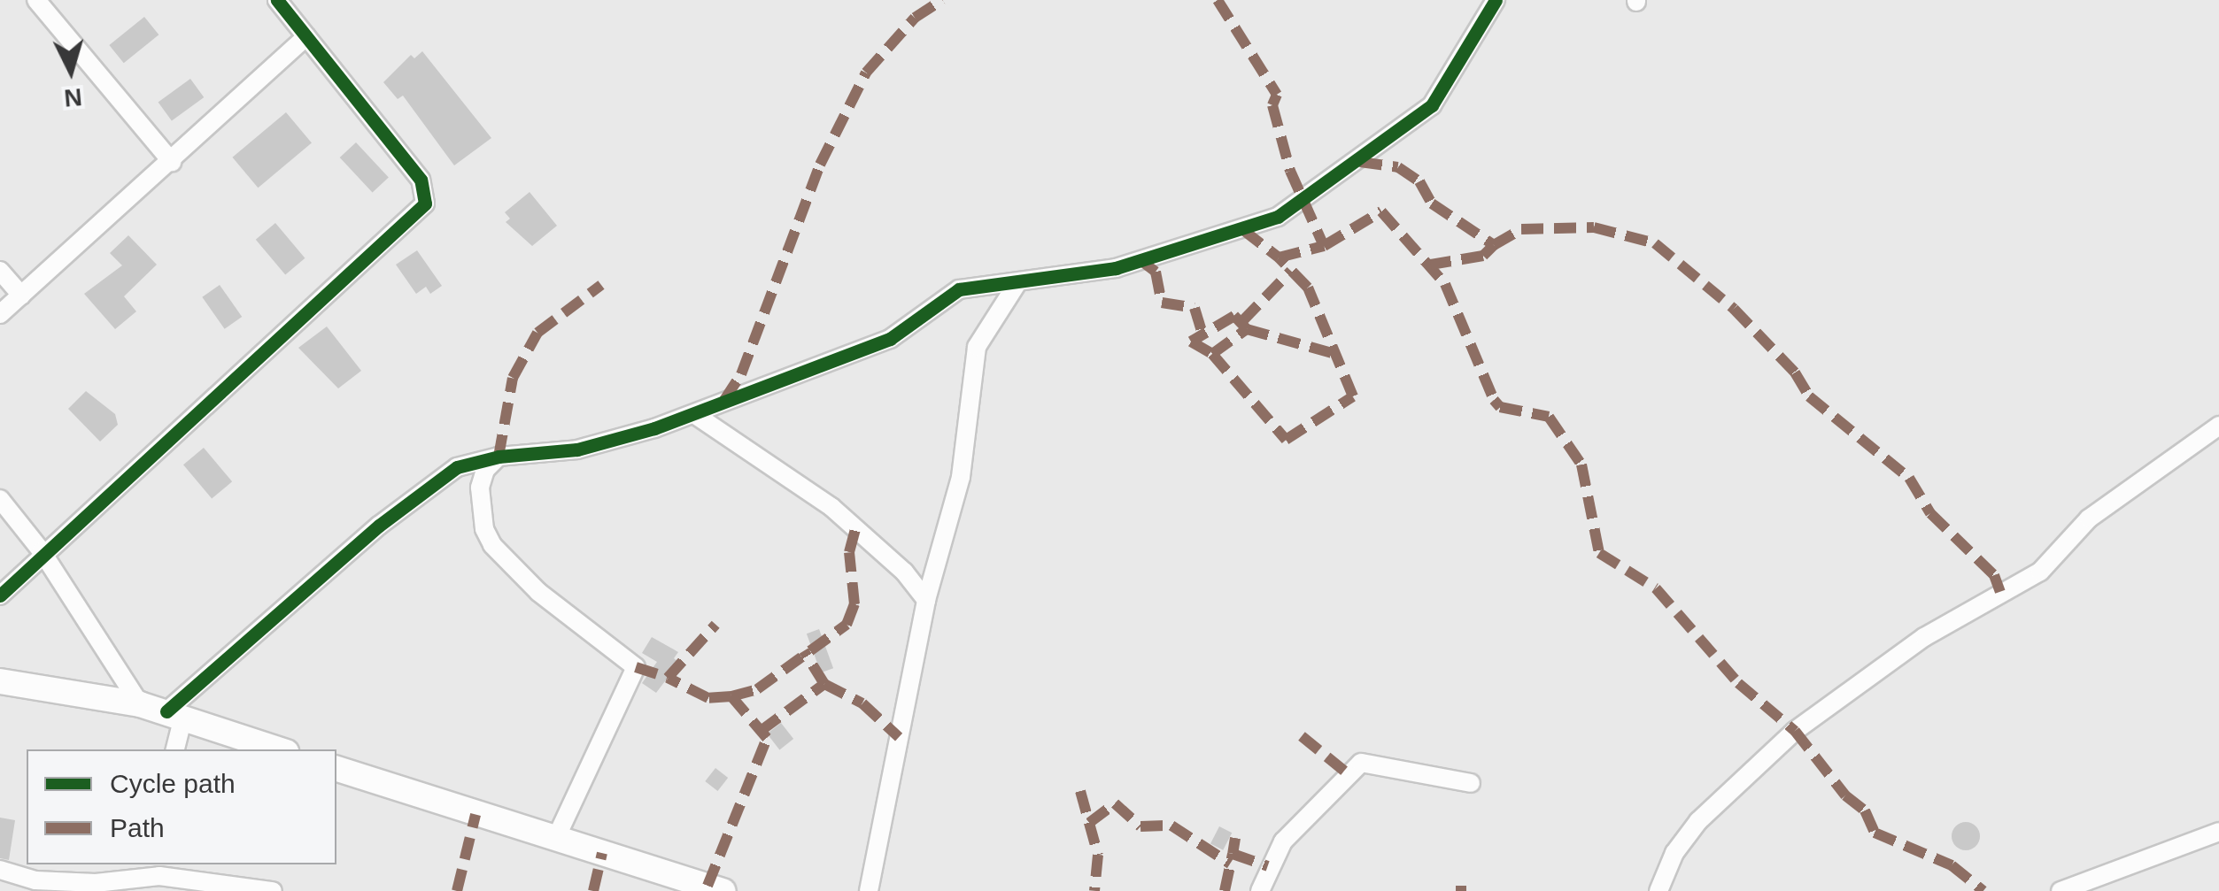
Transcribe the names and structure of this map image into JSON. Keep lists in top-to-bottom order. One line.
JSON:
{"legend":["Cycle path","Path"],"north":"bottom"}
